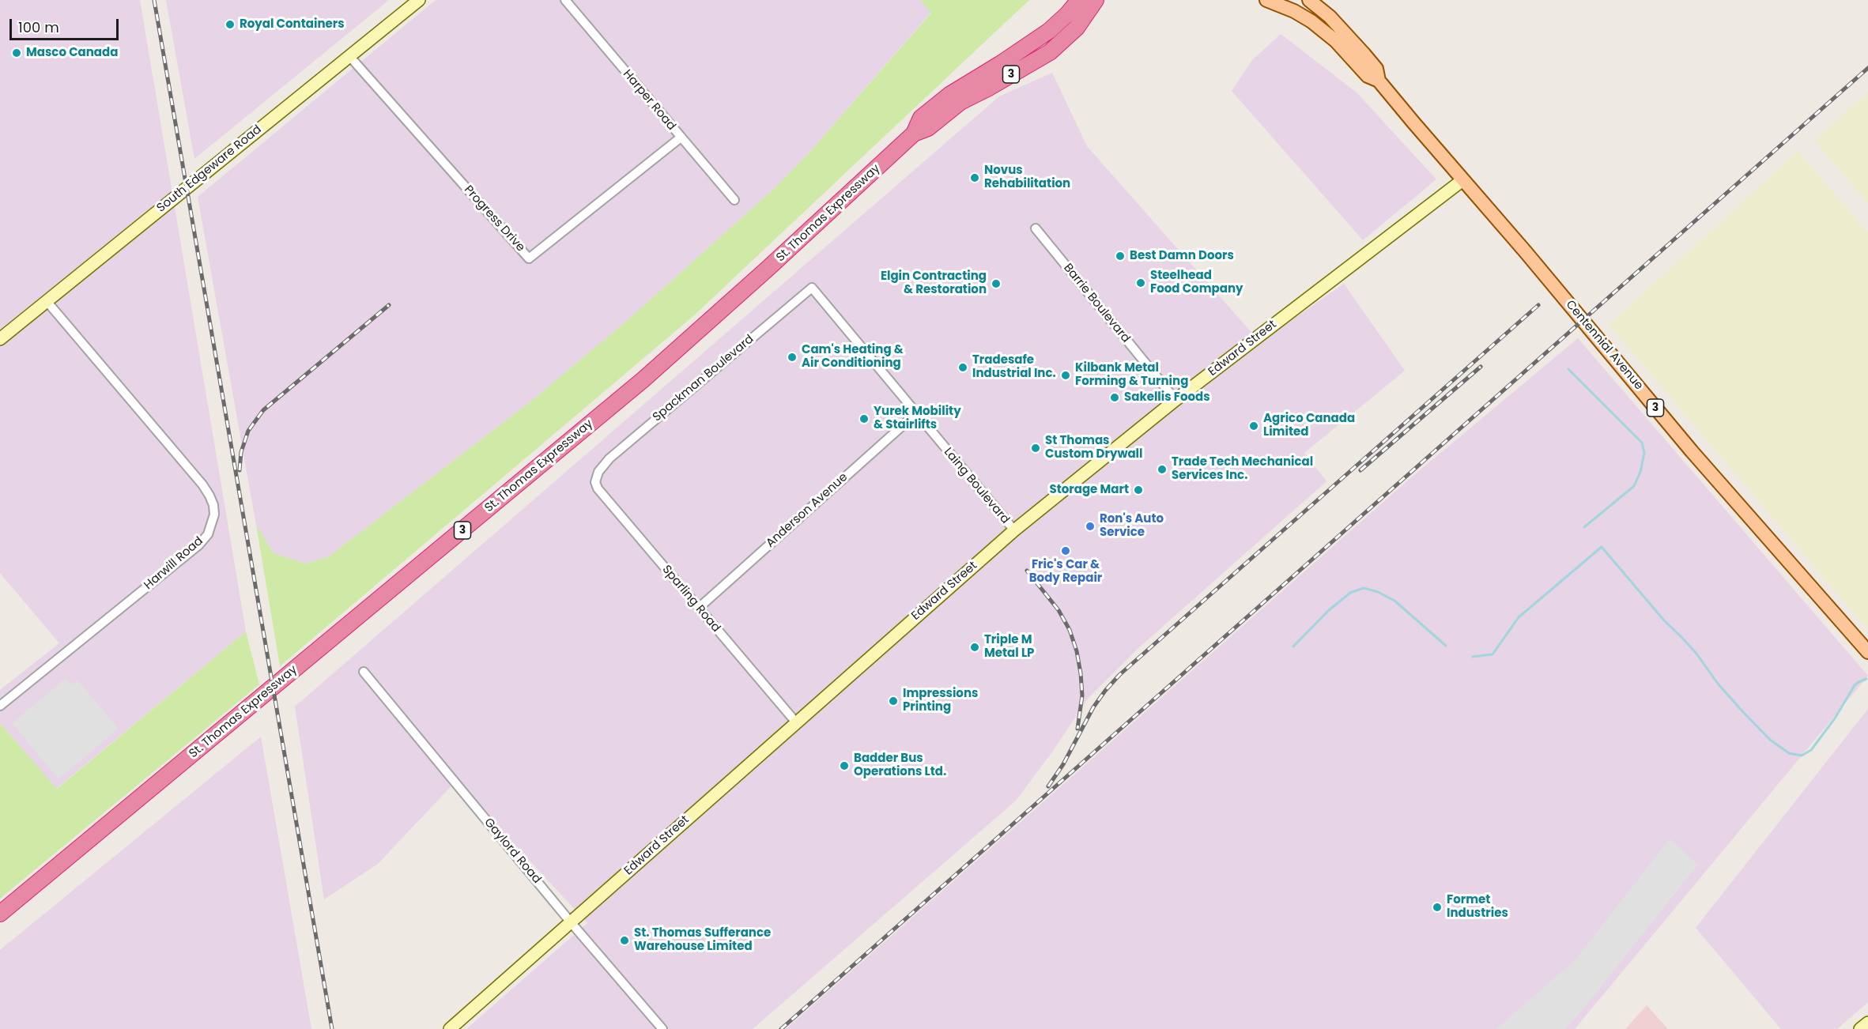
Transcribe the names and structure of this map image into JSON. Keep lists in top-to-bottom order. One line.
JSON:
{"streets":{"highway":["3","St. Thomas Expressway"],"main road":["Centennial Avenue"],"street":["Harper Road","South Edgeware Road","Progress Drive","Barrie Boulevard","Edward Street","Spackman Boulevard","Laing Boulevard","Anderson Avenue","Harwill Road","Sparling Road","Gaylord Road"]},"crossings":[["Harper Road","Progress Drive"],["South Edgeware Road","Progress Drive"],["South Edgeware Road","Harwill Road"],["Barrie Boulevard","Edward Street"],["Centennial Avenue","Edward Street"],["Edward Street","Laing Boulevard"],["Edward Street","Sparling Road"],["Edward Street","Gaylord Road"],["Spackman Boulevard","Laing Boulevard"],["Spackman Boulevard","Sparling Road"],["Laing Boulevard","Anderson Avenue"],["Anderson Avenue","Sparling Road"]],"places":["Royal Containers","Masco Canada","Novus Rehabilitation","Best Damn Doors","Steelhead Food Company","Elgin Contracting & Restoration","Cam's Heating & Air Conditioning","Tradesafe Industrial Inc.","Kilbank Metal Forming & Turning","Sakellis Foods","Yurek Mobility & Stairlifts","Agrico Canada Limited","St Thomas Custom Drywall","Trade Tech Mechanical Services Inc.","Storage Mart","Ron's Auto Service","Fric's Car & Body Repair","Triple M Metal LP","Impressions Printing","Badder Bus Operations Ltd.","Formet Industries","St. Thomas Sufferance Warehouse Limited"],"scale_bar":"100 m"}
